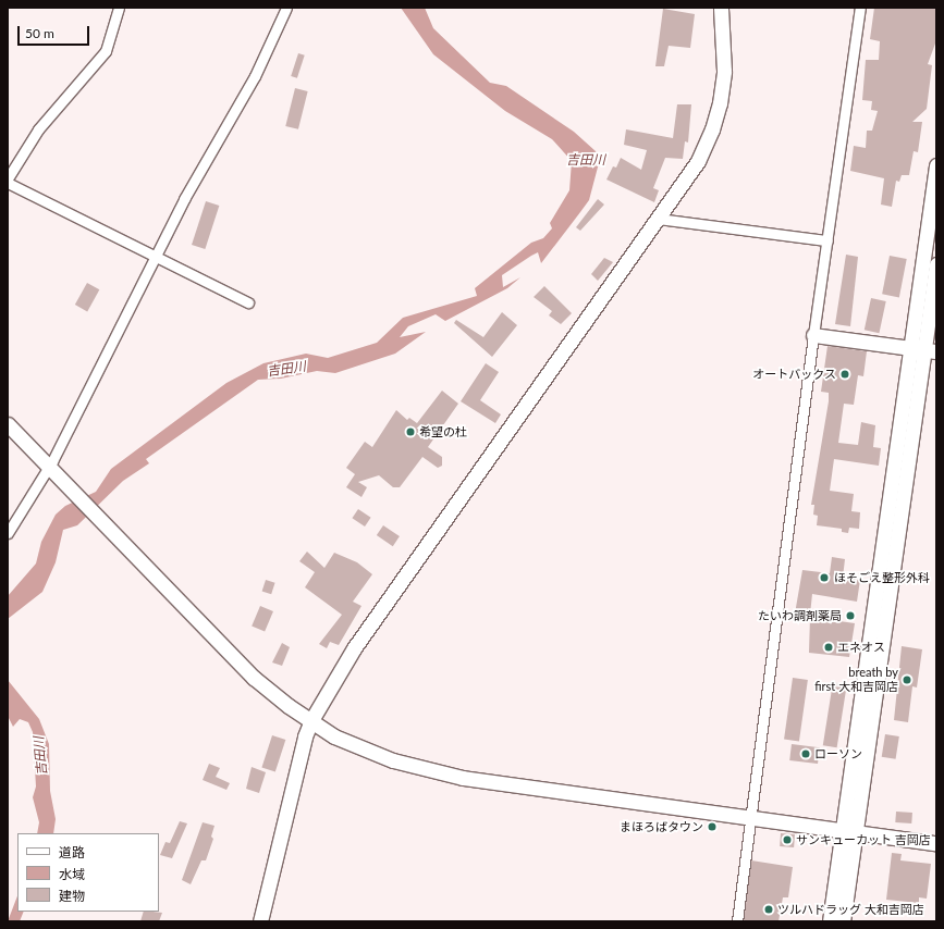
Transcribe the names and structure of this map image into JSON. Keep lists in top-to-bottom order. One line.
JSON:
{"water":["吉田川"],"places":["オートバックス","希望の杜","ほそごえ整形外科","たいわ調剤薬局","エネオス","breath by first 大和吉岡店","ローソン","まほろばタウン","サンキューカット 吉岡店","ツルハドラッグ 大和吉岡店"],"legend":["道路","水域","建物"],"scale_bar":"50 m"}
